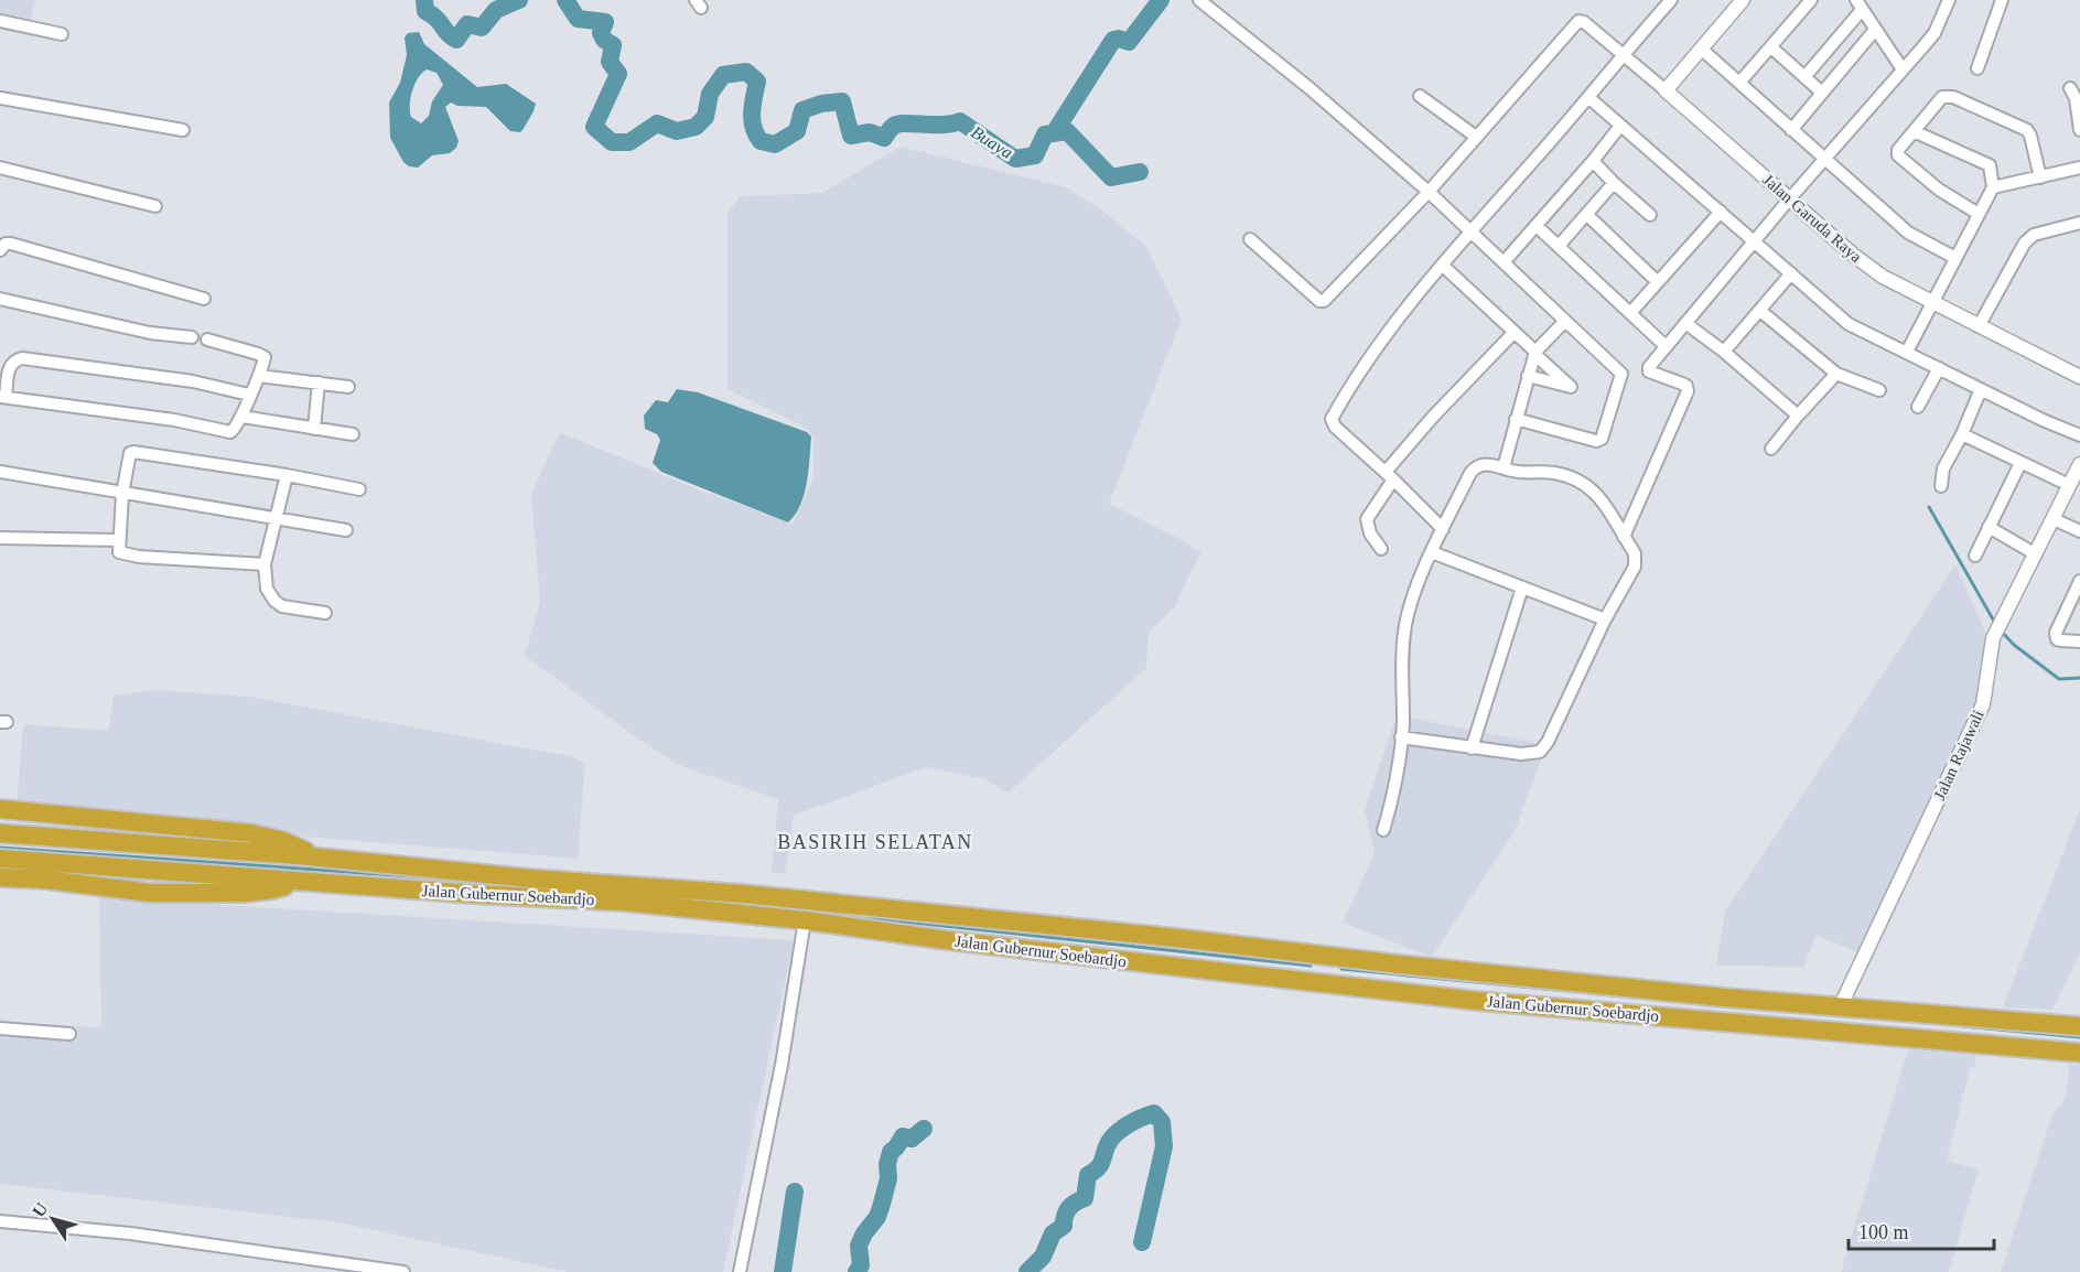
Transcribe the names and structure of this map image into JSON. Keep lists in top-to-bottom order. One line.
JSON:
{"streets":{"highway":["Jalan Gubernur Soebardjo"],"street":["Jalan Garuda Raya","Jalan Rajawali"]},"crossings":[["Jalan Rajawali","Jalan Gubernur Soebardjo"]],"districts":["BASIRIH SELATAN"],"water":["Buaya"],"scale_bar":"100 m","north":"top left"}
